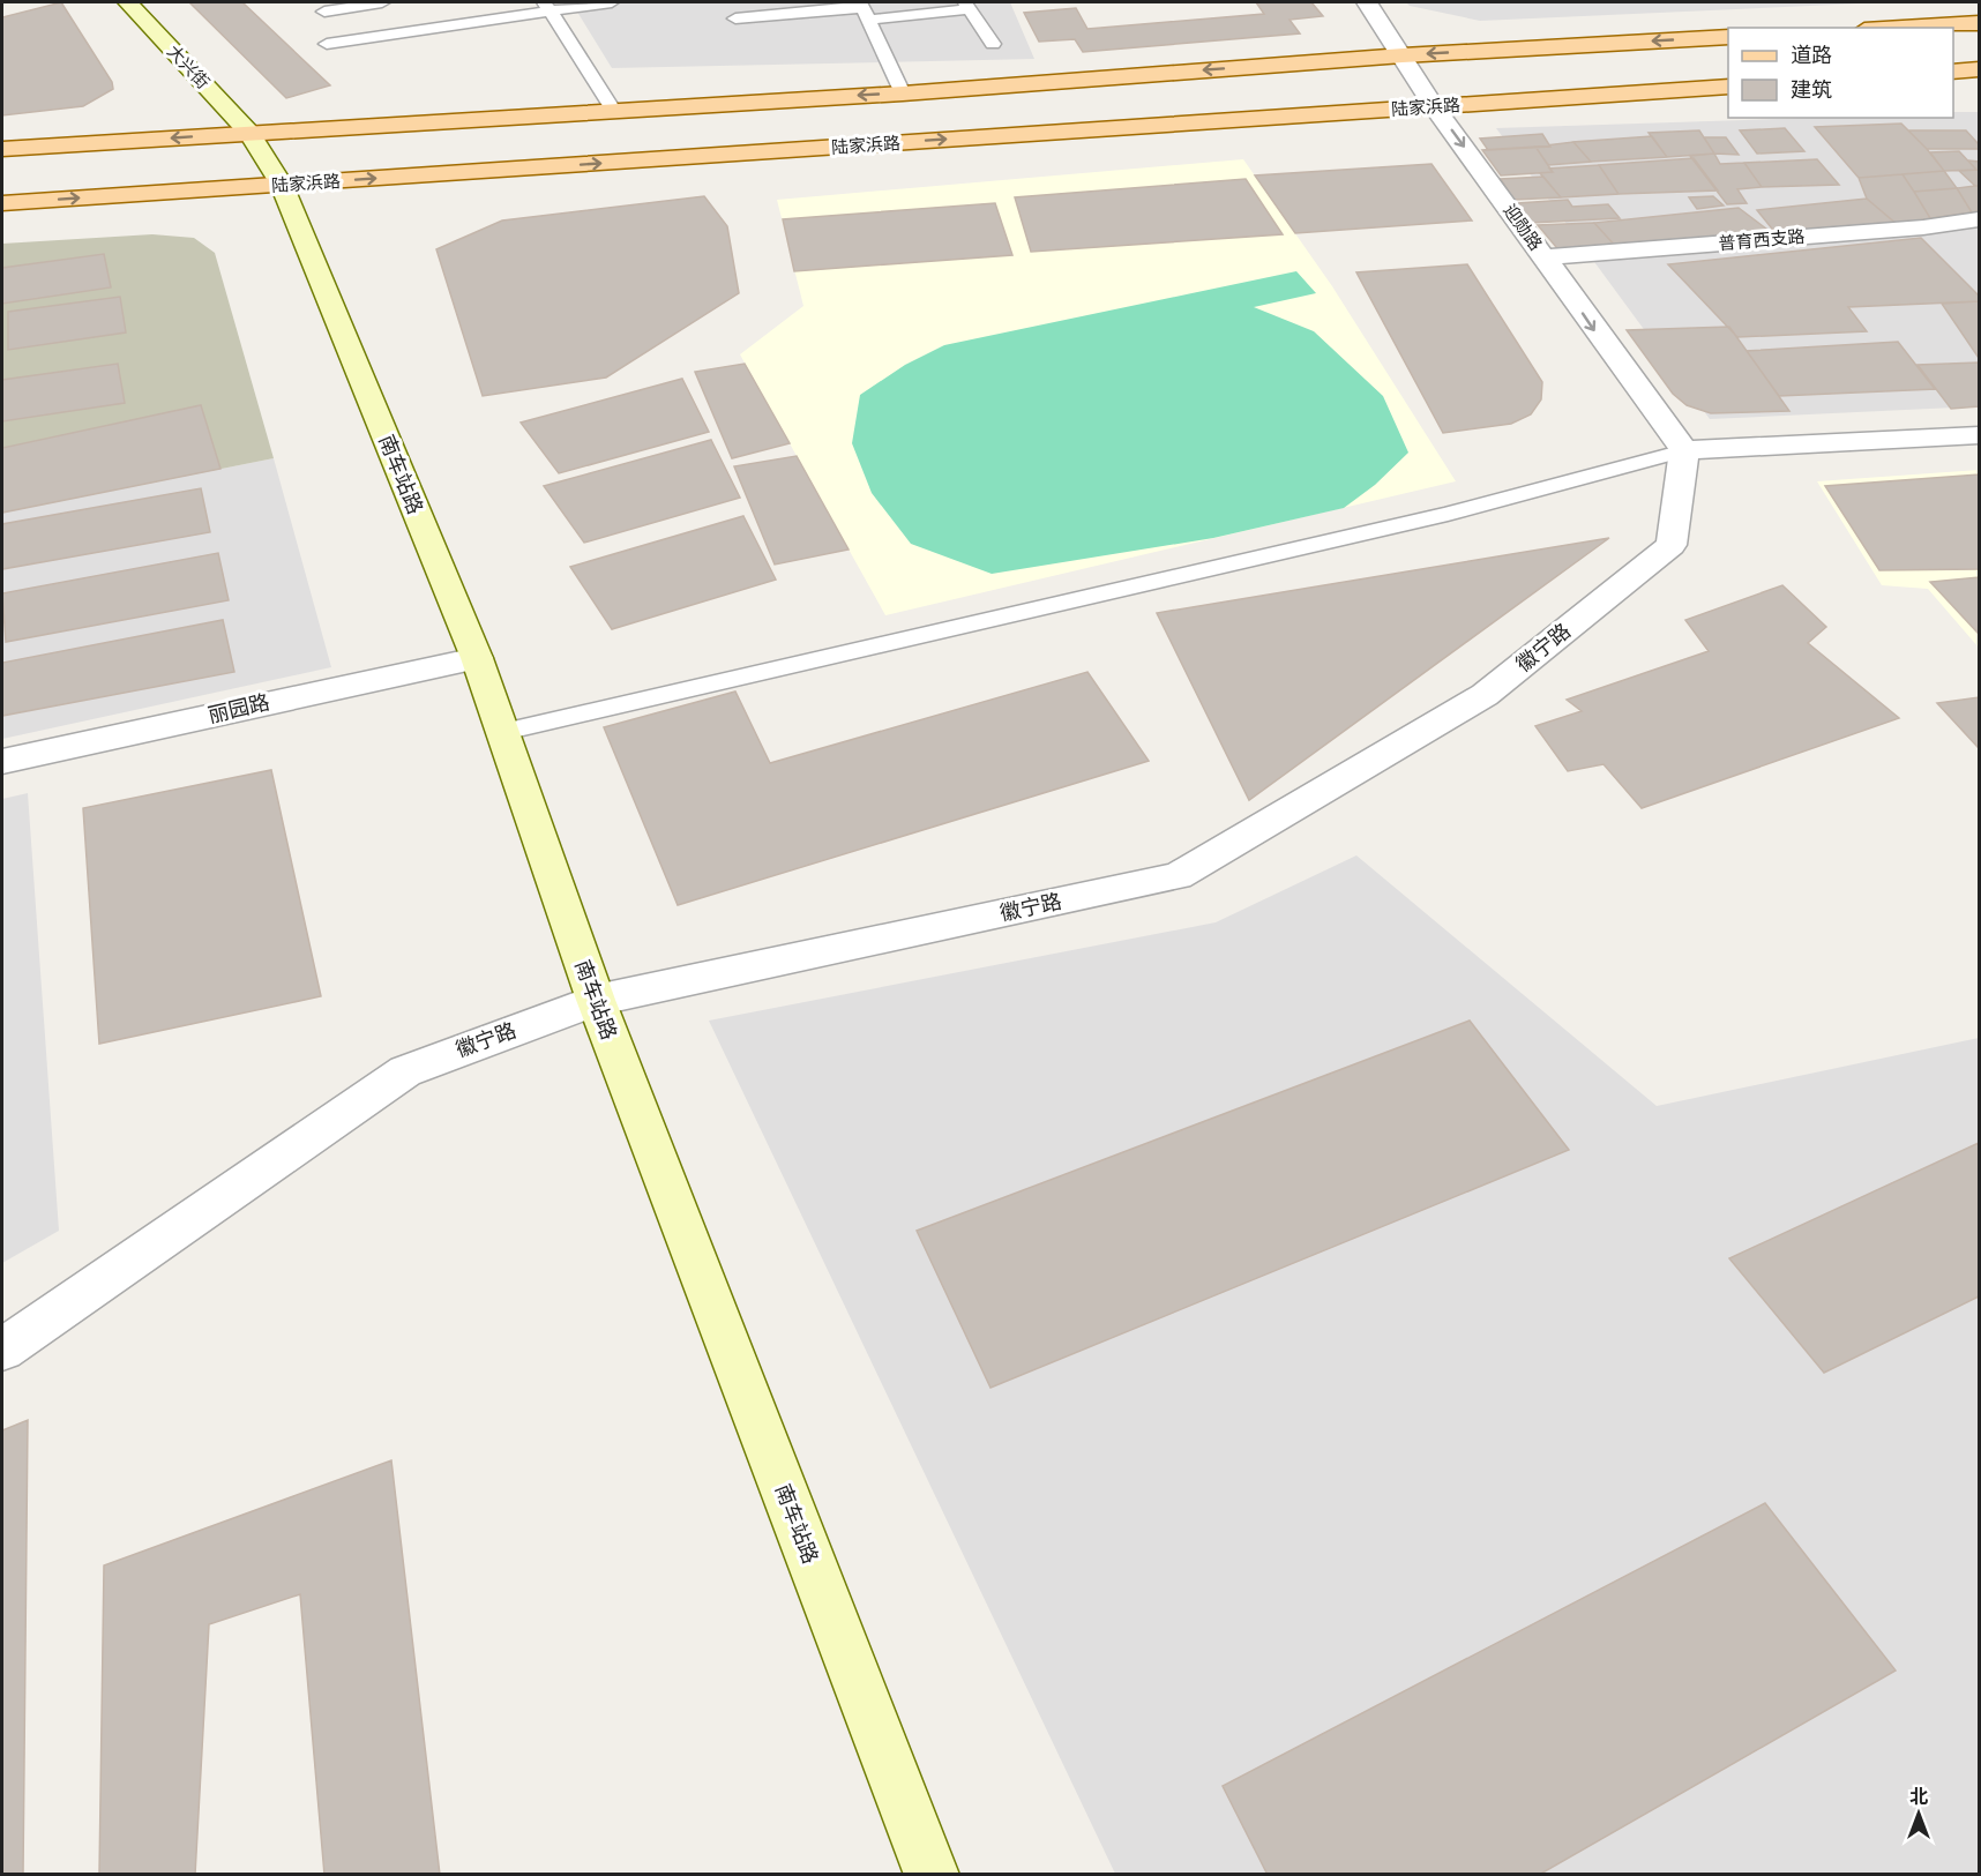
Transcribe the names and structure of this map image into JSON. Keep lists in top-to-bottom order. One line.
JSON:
{"streets":{"main road":["陆家浜路"],"street":["大兴街","迎勋路","普育西支路","南车站路","徽宁路","丽园路"]},"crossings":[["大兴街","南车站路"],["陆家浜路","迎勋路"],["陆家浜路","南车站路"],["迎勋路","普育西支路"],["迎勋路","徽宁路"],["南车站路","徽宁路"],["南车站路","丽园路"]],"one_way":["迎勋路"],"legend":["道路","建筑"],"north":"top"}
